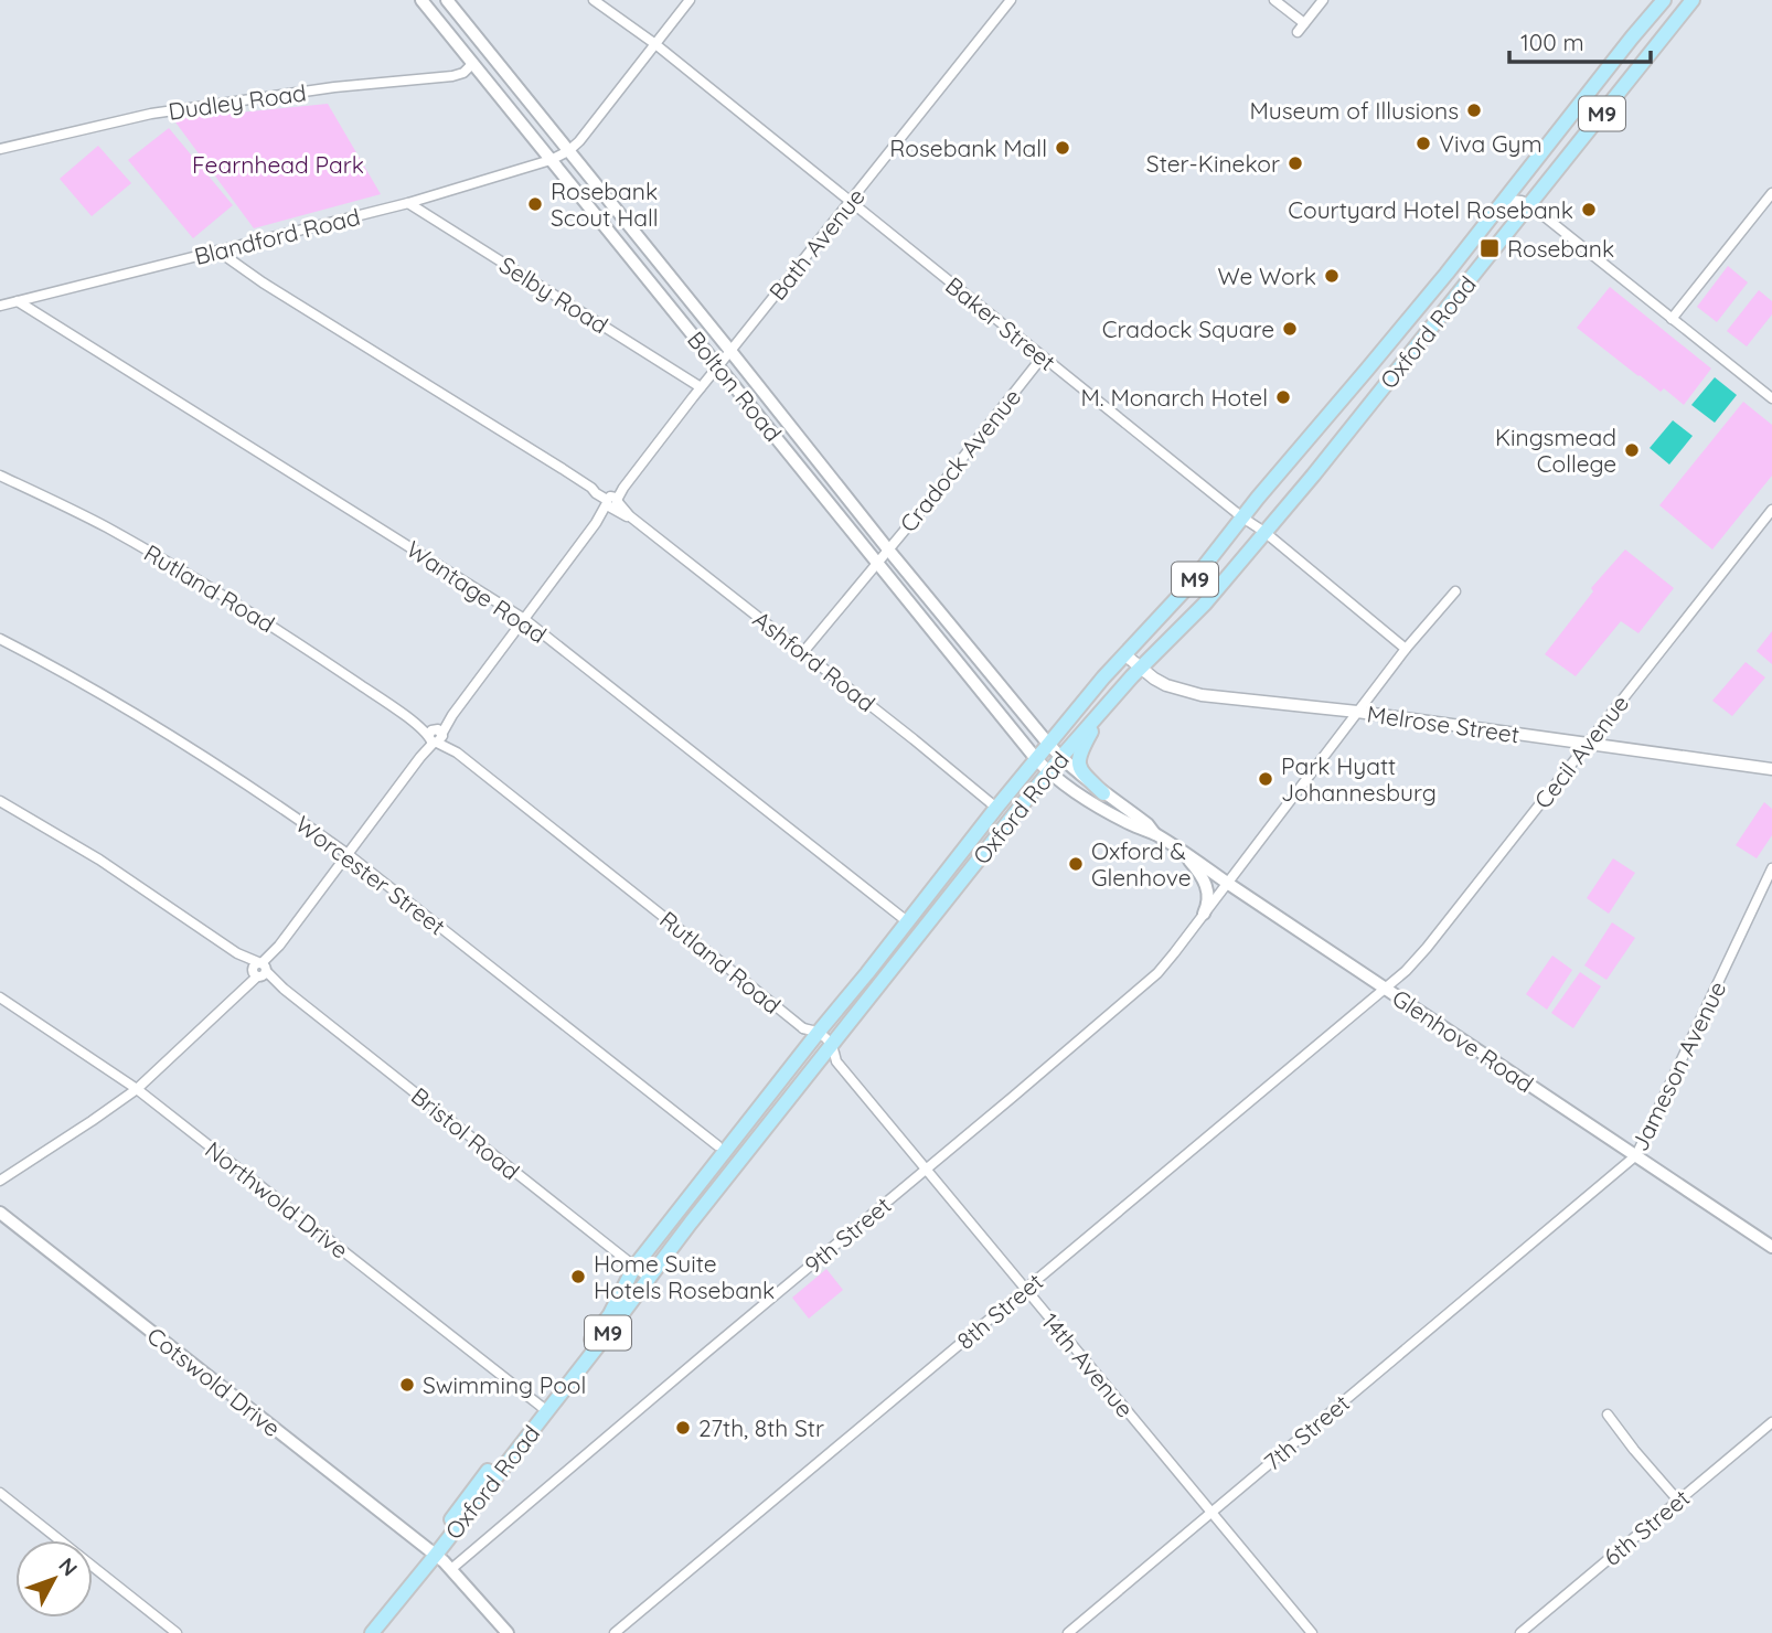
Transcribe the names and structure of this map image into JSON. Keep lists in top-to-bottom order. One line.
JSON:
{"streets":{"main road":["M9","Oxford Road","Bolton Road","Glenhove Road","Cotswold Drive"],"street":["Dudley Road","Blandford Road","Bath Avenue","Selby Road","Baker Street","Cradock Avenue","Rutland Road","Wantage Road","Ashford Road","Melrose Street","Cecil Avenue","Worcester Street","Jameson Avenue","Bristol Road","Northwold Drive","9th Street","8th Street","14th Avenue","7th Street","6th Street"]},"crossings":[["Dudley Road","Bolton Road"],["Blandford Road","Selby Road"],["Blandford Road","Baker Street"],["Blandford Road","Bolton Road"],["Blandford Road","Wantage Road"],["Blandford Road","Ashford Road"],["Bath Avenue","Selby Road"],["Bath Avenue","Baker Street"],["Bath Avenue","Bolton Road"],["Bath Avenue","Rutland Road"],["Bath Avenue","Wantage Road"],["Bath Avenue","Ashford Road"],["Bath Avenue","Worcester Street"],["Bath Avenue","Bristol Road"],["Bath Avenue","Northwold Drive"],["Baker Street","Oxford Road"],["Baker Street","Cradock Avenue"],["Baker Street","9th Street"],["Oxford Road","Bolton Road"],["Oxford Road","Wantage Road"],["Oxford Road","Ashford Road"],["Oxford Road","Melrose Street"],["Oxford Road","Worcester Street"],["Oxford Road","Glenhove Road"],["Oxford Road","Bristol Road"],["Oxford Road","Northwold Drive"],["Oxford Road","14th Avenue"],["Oxford Road","Cotswold Drive"],["Bolton Road","Cradock Avenue"],["Bolton Road","Glenhove Road"],["Cradock Avenue","Ashford Road"],["Melrose Street","Cecil Avenue"],["Melrose Street","9th Street"],["Cecil Avenue","Glenhove Road"],["Cecil Avenue","8th Street"],["Glenhove Road","Jameson Avenue"],["Glenhove Road","9th Street"],["Glenhove Road","8th Street"],["Jameson Avenue","7th Street"],["9th Street","14th Avenue"],["9th Street","Cotswold Drive"],["8th Street","14th Avenue"],["14th Avenue","7th Street"]],"parks":["Fearnhead Park"],"places":{"other":["Museum of Illusions","Viva Gym","Rosebank Mall","Ster-Kinekor","Rosebank Scout Hall","Courtyard Hotel Rosebank","We Work","Cradock Square","M. Monarch Hotel","Kingsmead College","Park Hyatt Johannesburg","Oxford & Glenhove","Home Suite Hotels Rosebank","Swimming Pool","27th, 8th Str"],"transit":["Rosebank"]},"scale_bar":"100 m","north":"top right"}
